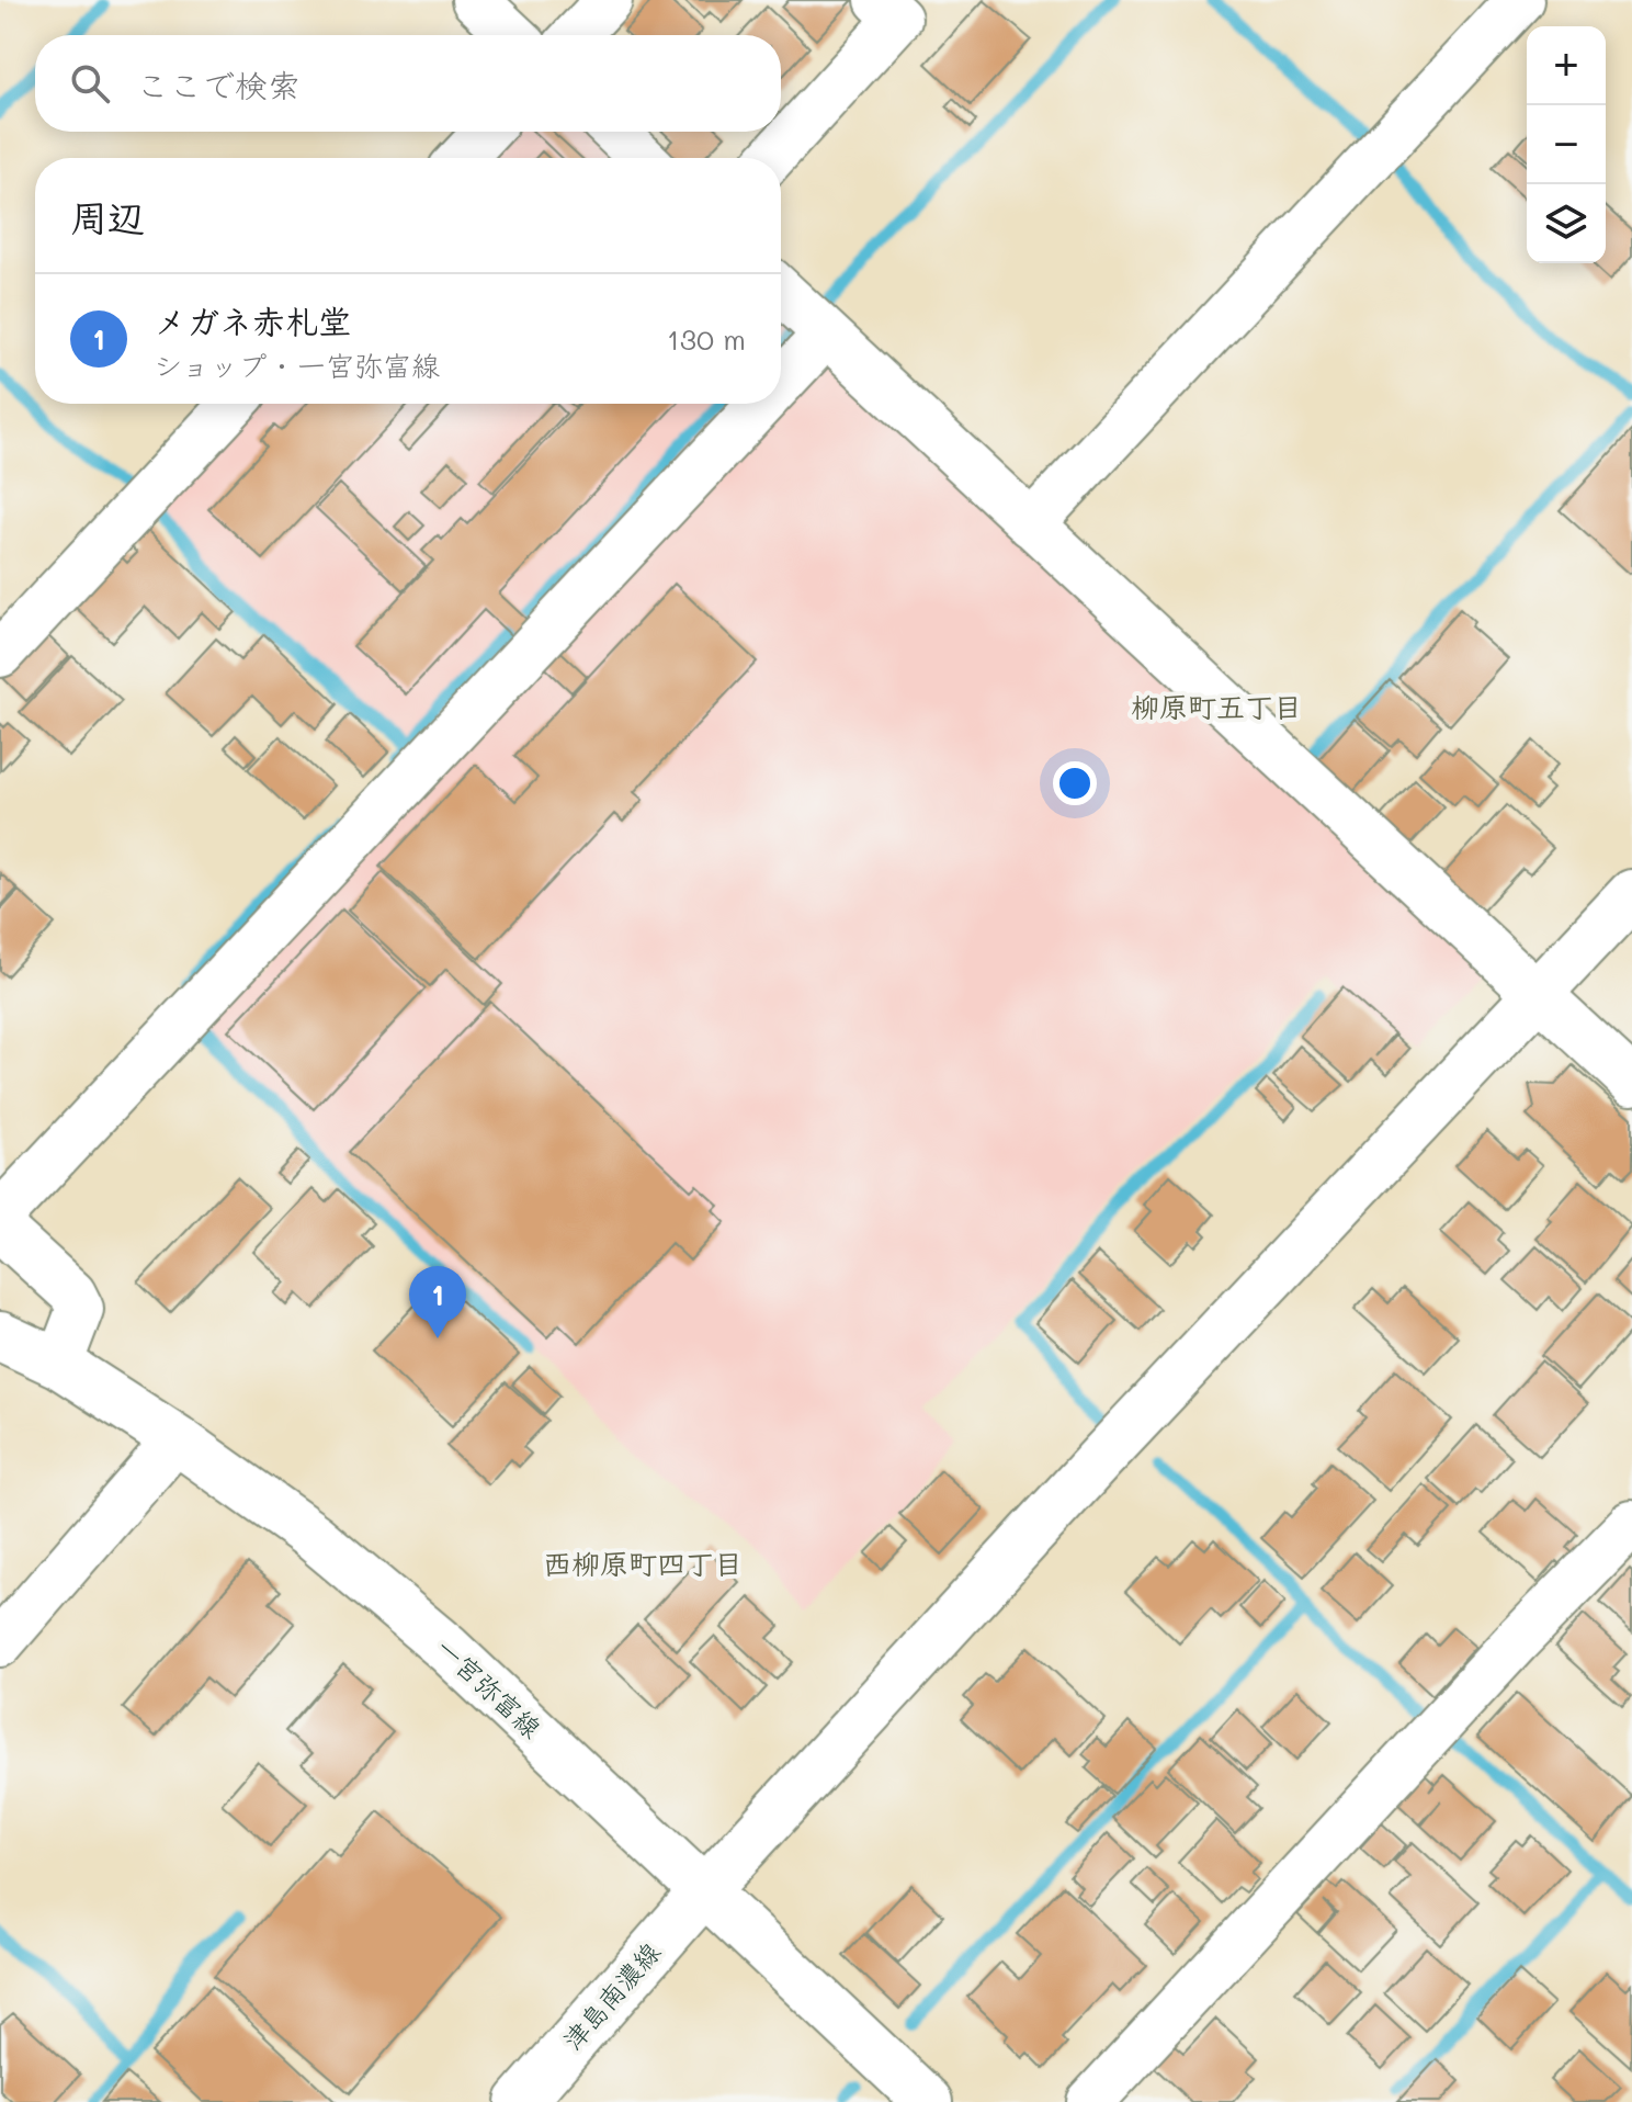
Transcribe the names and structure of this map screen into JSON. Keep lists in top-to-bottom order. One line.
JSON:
{"streets":{"main road":["一宮弥富線","津島南濃線"]},"crossings":[["一宮弥富線","津島南濃線"]],"districts":["柳原町五丁目","西柳原町四丁目"],"page":{"map_buttons":["+","−"],"search":"ここで検索","heading":"周辺","list":[{"mark":"1","name":"メガネ赤札堂","note":"ショップ · 一宮弥富線","value":"130 m"}],"pins":"1"}}
